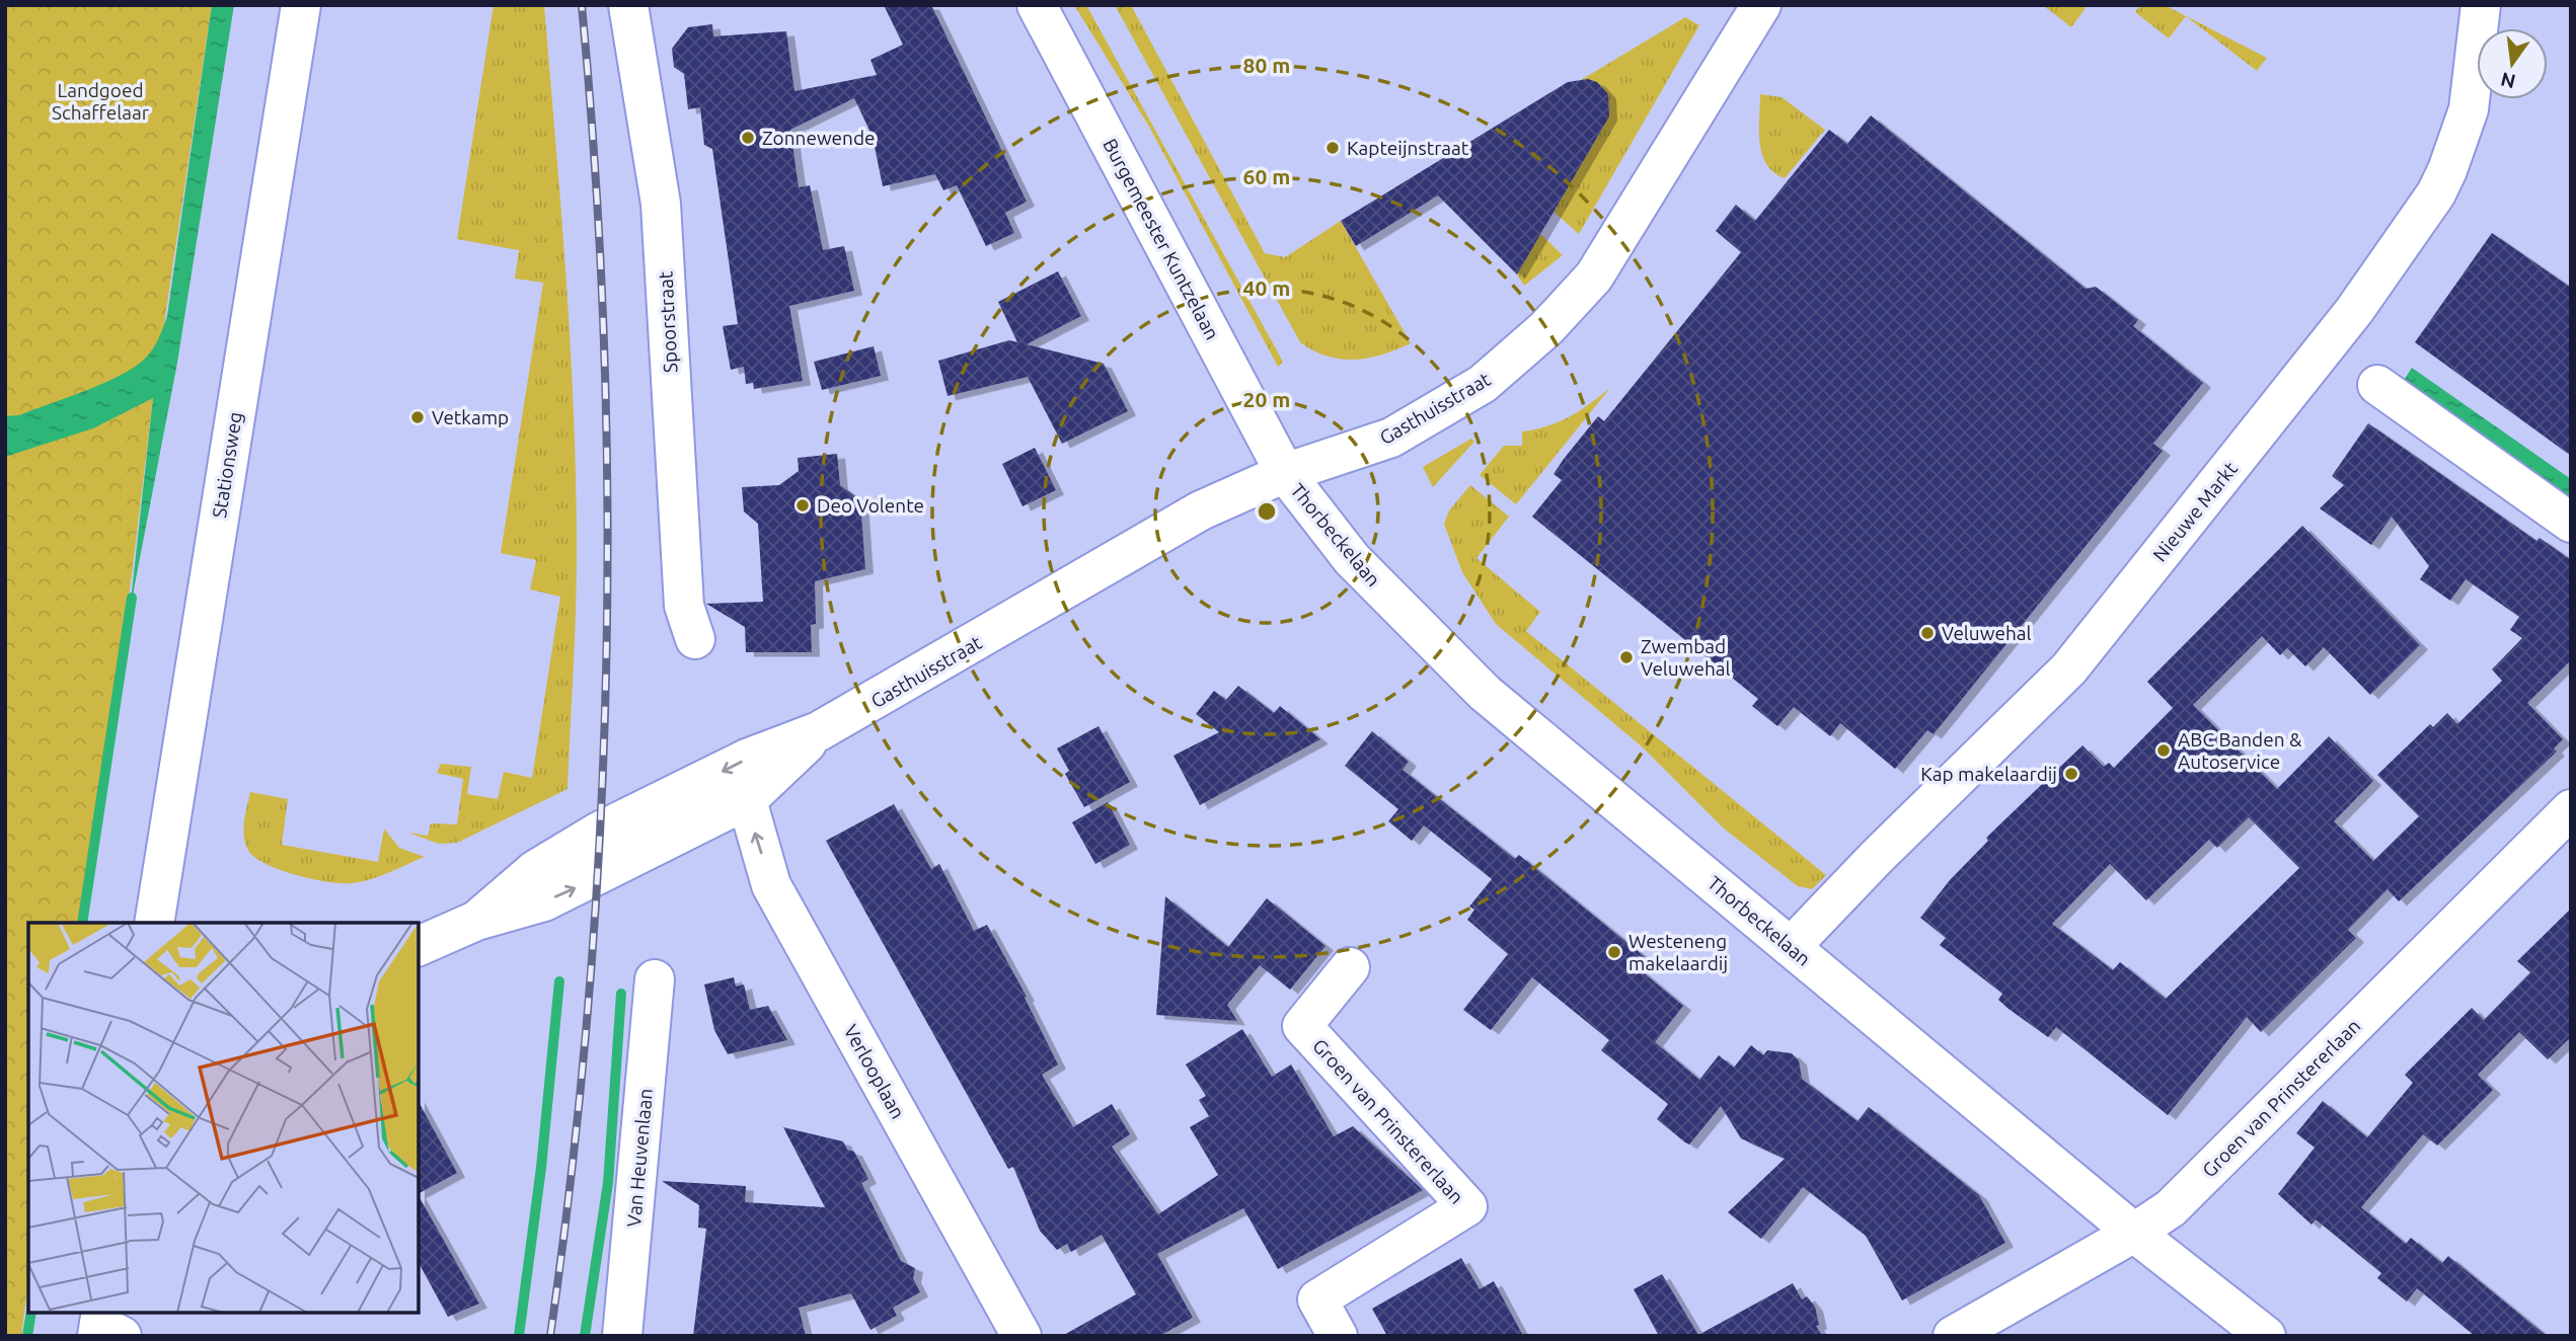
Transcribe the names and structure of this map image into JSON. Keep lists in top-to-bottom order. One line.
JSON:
{"streets":{"street":["Burgemeester Kuntzelaan","Spoorstraat","Gasthuisstraat","Stationsweg","Nieuwe Markt","Thorbeckelaan","Verlooplaan","Groen van Prinstererlaan","Van Heuvenlaan"]},"crossings":[["Burgemeester Kuntzelaan","Gasthuisstraat"],["Burgemeester Kuntzelaan","Thorbeckelaan"],["Gasthuisstraat","Thorbeckelaan"],["Gasthuisstraat","Verlooplaan"],["Nieuwe Markt","Thorbeckelaan"],["Thorbeckelaan","Groen van Prinstererlaan"]],"one_way":["Verlooplaan"],"parks":["Landgoed Schaffelaar"],"places":["Zonnewende","Kapteijnstraat","Vetkamp","Deo Volente","Veluwehal","Zwembad Veluwehal","ABC Banden & Autoservice","Kap makelaardij","Westeneng makelaardij"],"north":"bottom","rings":["80 m","60 m","40 m","20 m"]}
